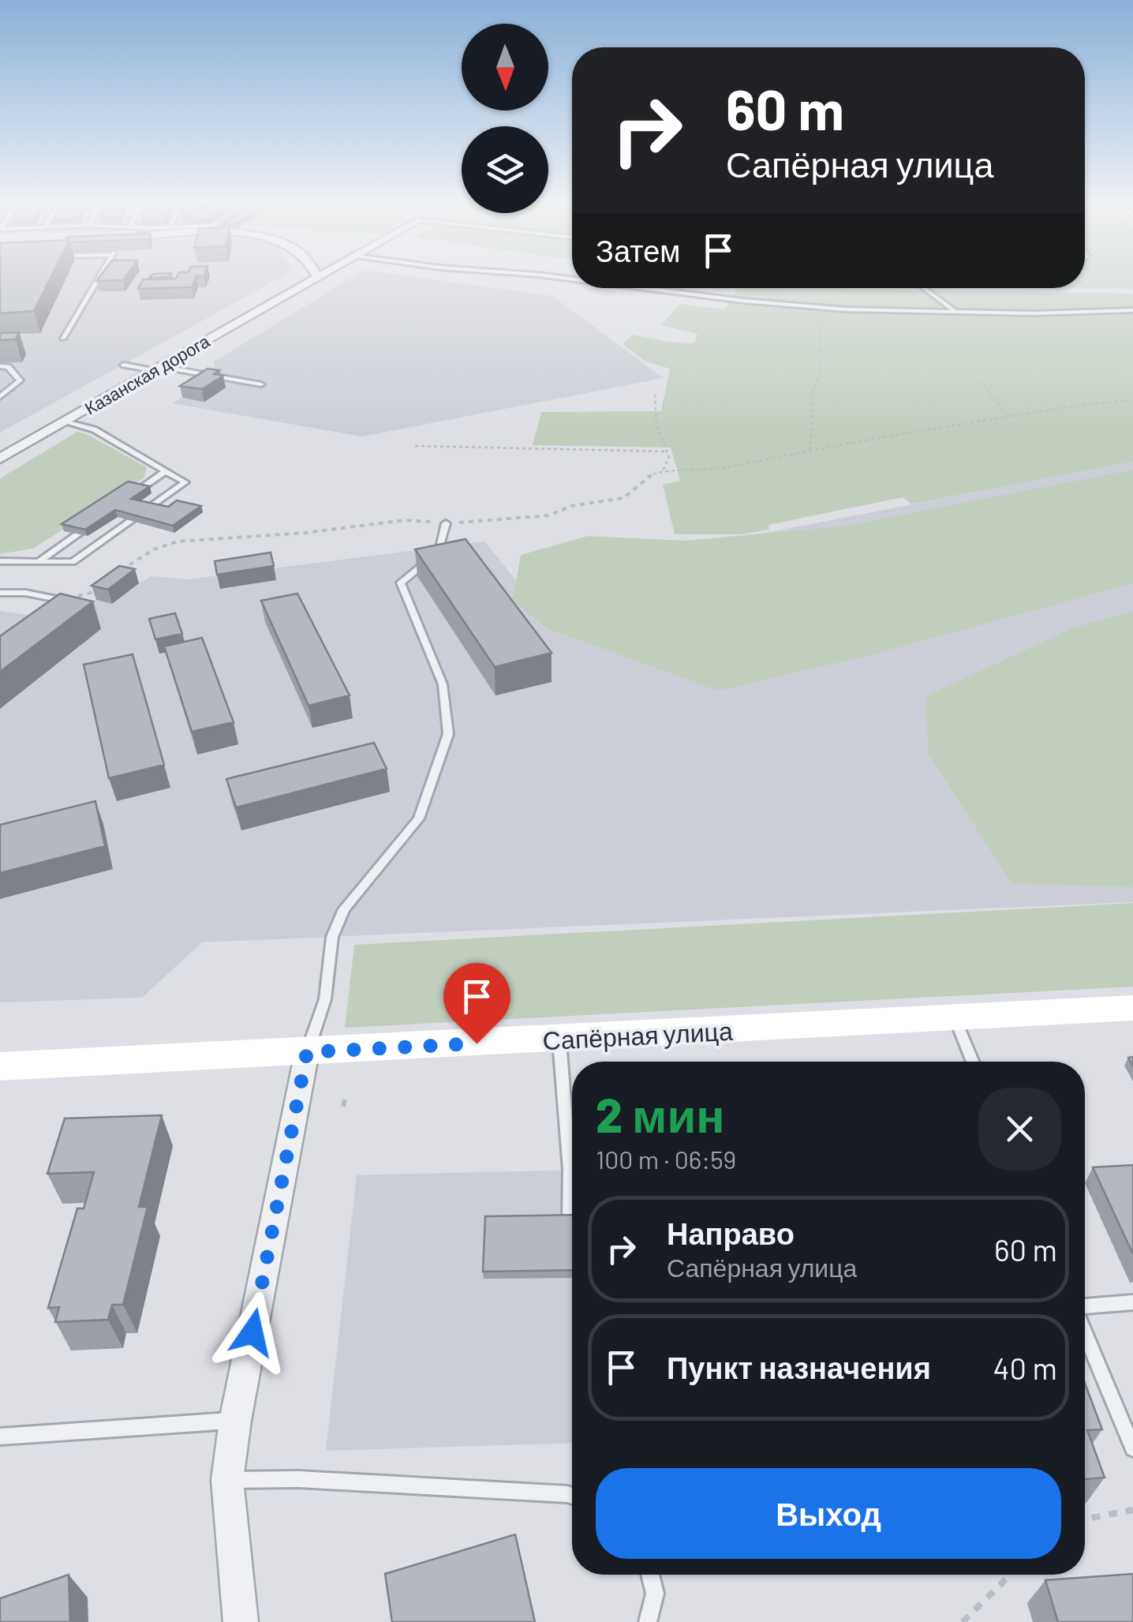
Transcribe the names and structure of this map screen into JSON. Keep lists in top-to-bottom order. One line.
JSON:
{"streets":{"street":["Казанская дорога","Сапёрная улица"]},"north":"bottom","page":{"turn":["60 m","Сапёрная улица"],"then":"Затем","heading":["2 мин","100 m · 06:59"],"list":[{"name":"Направо","note":"Сапёрная улица","value":"60 m"},{"name":"Пункт назначения","value":"40 m"}],"buttons":"Выход"}}
